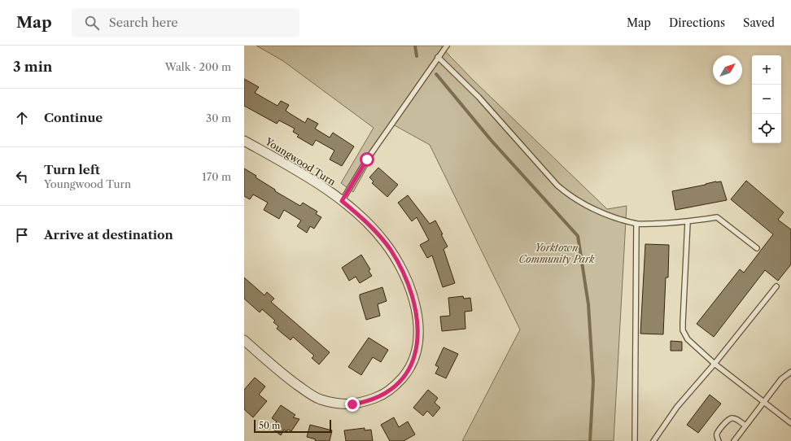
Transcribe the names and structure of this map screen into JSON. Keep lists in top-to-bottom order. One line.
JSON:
{"streets":{"street":["Youngwood Turn"]},"parks":["Yorktown Community Park"],"scale_bar":"50 m","north":"top right","page":{"header":"Map","search":"Search here","nav":["Map","Directions","Saved"],"heading":["3 min","Walk · 200 m"],"map_buttons":["+","−"],"list":[["Continue","30 m"],["Turn left","Youngwood Turn","170 m"],"Arrive at destination"],"scale":"50 m"}}
